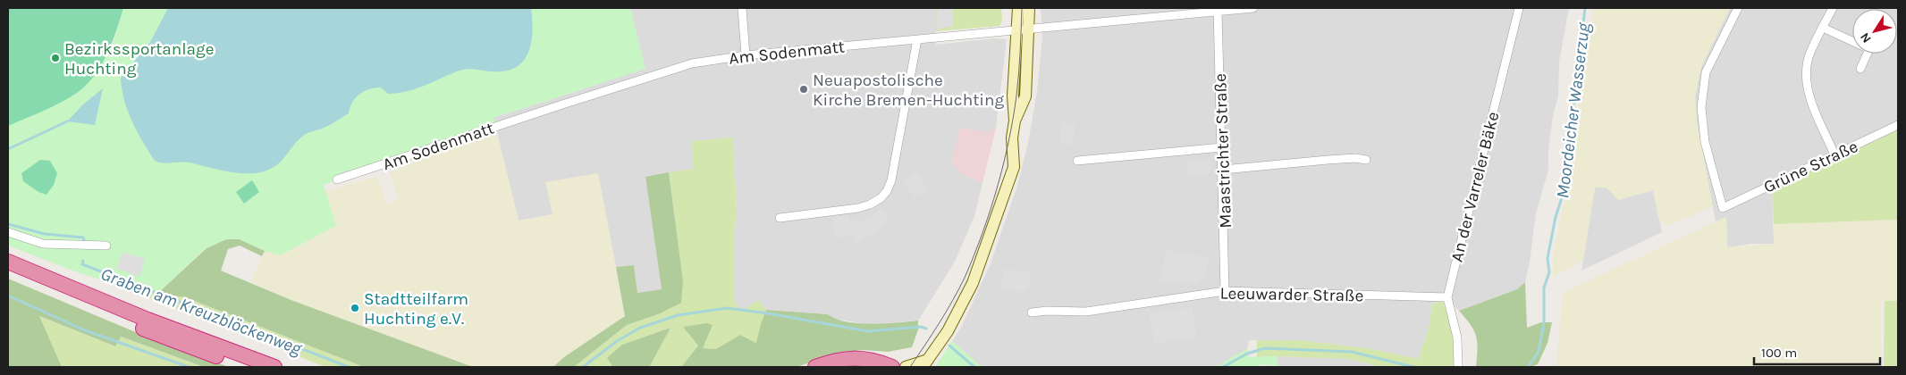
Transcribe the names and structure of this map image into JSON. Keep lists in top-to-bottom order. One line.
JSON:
{"streets":{"street":["Am Sodenmatt","Maastrichter Straße","Grüne Straße","An der Varreler Bäke","Leeuwarder Straße"]},"crossings":[["Am Sodenmatt","Maastrichter Straße"],["Maastrichter Straße","Leeuwarder Straße"],["An der Varreler Bäke","Leeuwarder Straße"]],"water":["Moordeicher Wasserzug","Graben am Kreuzblöckenweg"],"places":["Bezirkssportanlage Huchting","Neuapostolische Kirche Bremen-Huchting","Stadtteilfarm Huchting e.V."],"scale_bar":"100 m","north":"bottom left"}
